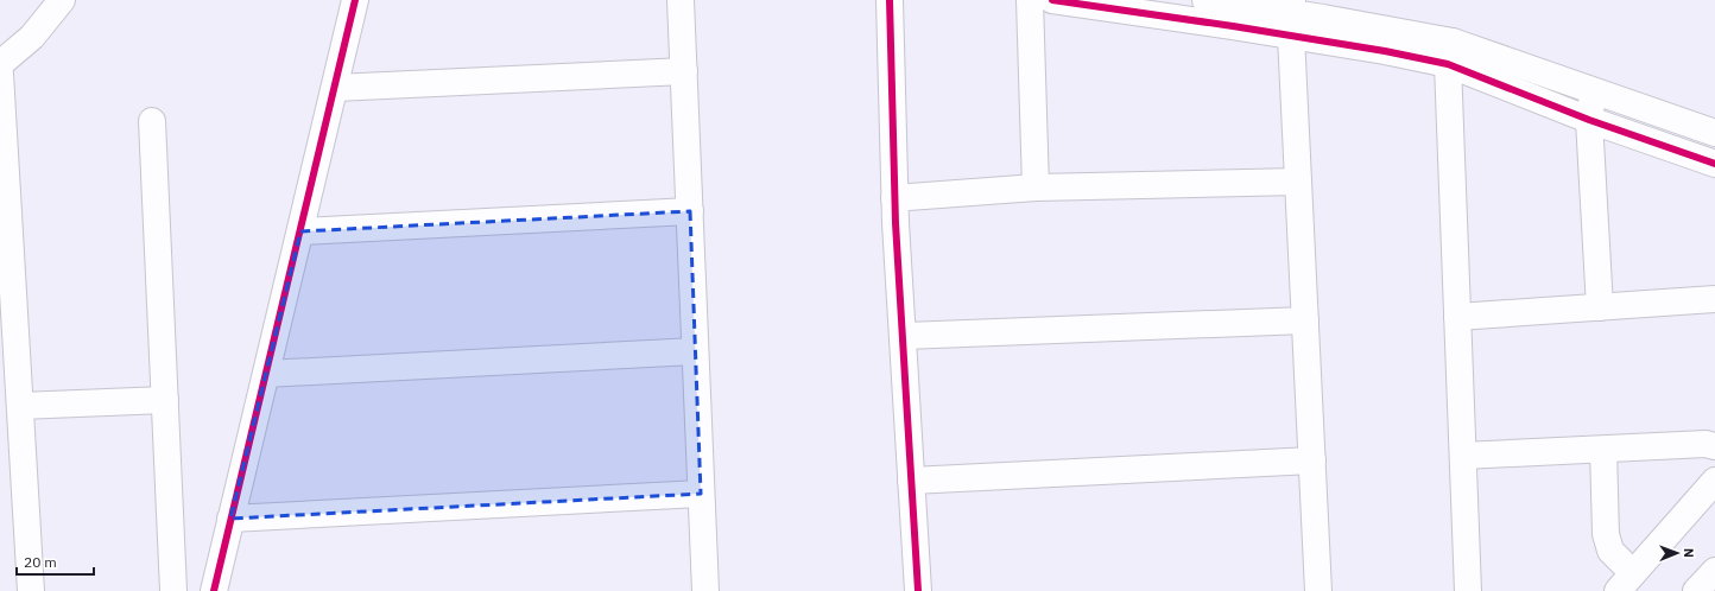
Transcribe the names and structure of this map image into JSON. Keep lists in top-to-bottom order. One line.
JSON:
{"scale_bar":"20 m","north":"right"}
